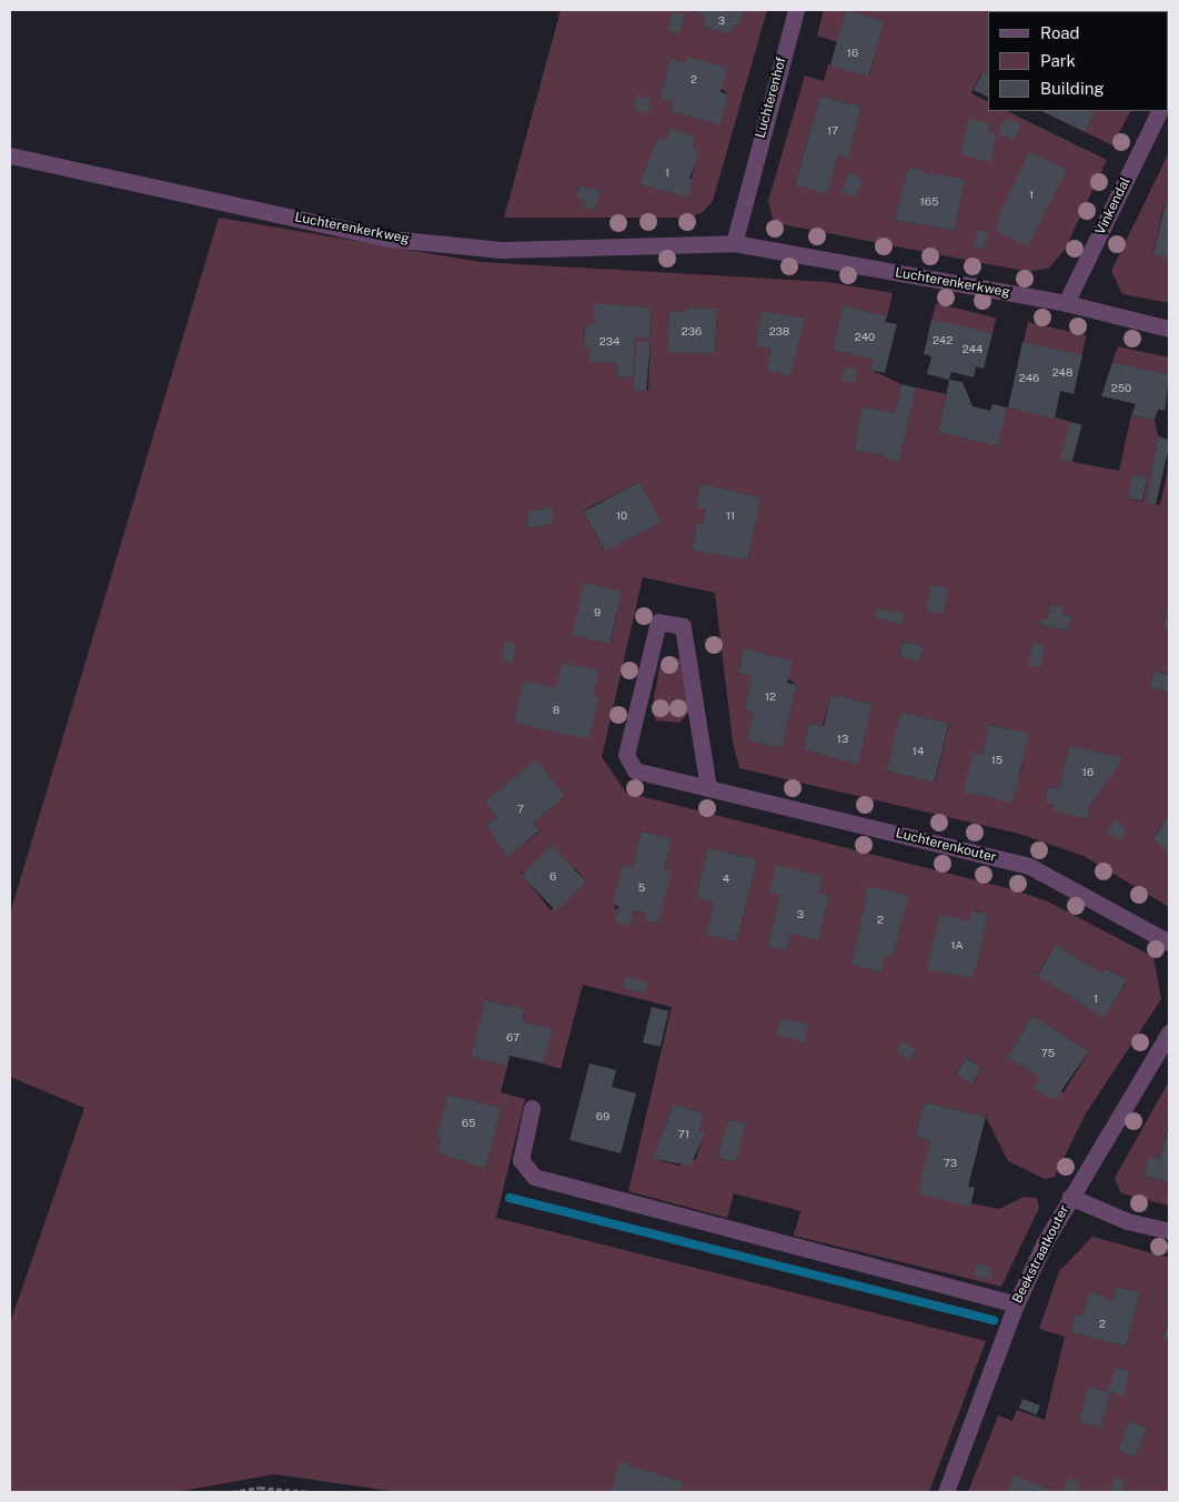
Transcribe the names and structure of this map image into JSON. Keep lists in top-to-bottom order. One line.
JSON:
{"streets":{"street":["Luchterenhof","Vinkendal","Luchterenkerkweg","Luchterenkouter","Beekstraatkouter"]},"crossings":[["Luchterenhof","Luchterenkerkweg"],["Vinkendal","Luchterenkerkweg"]],"house_numbers":["3","16","2","17","1","1","165","236","238","240","242","234","244","248","246","250","10","11","9","12","8","13","14","15","16","7","6","4","5","3","2","1A","1","67","75","69","65","71","73","2"],"legend":["Road","Park","Building"]}
